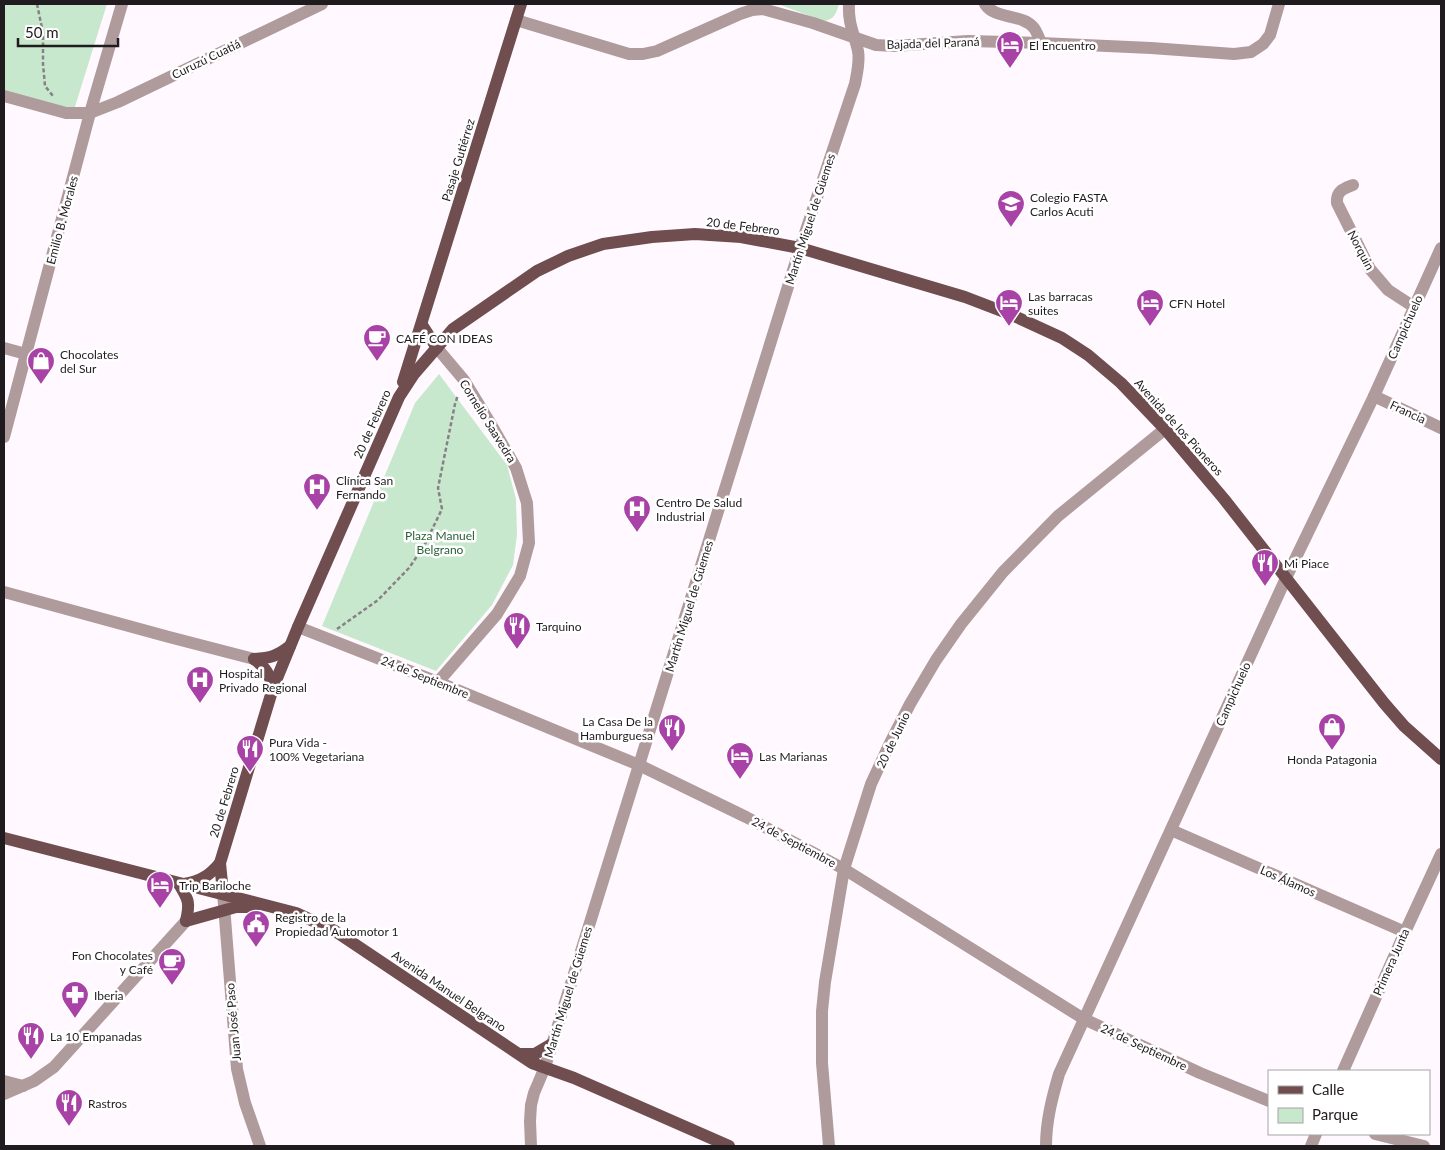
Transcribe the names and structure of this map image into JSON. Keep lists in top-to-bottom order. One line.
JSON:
{"streets":{"main road":["Pasaje Gutiérrez","20 de Febrero","Avenida de los Pioneros","Avenida Manuel Belgrano"],"street":["Bajada del Paraná","Curuzú Cuatiá","Martín Miguel de Güemes","Emilio B. Morales","Norquin","Campichuelo","Francia","Cornelio Saavedra","24 de Septiembre","20 de Junio","Los Álamos","Primera Junta","Juan José Paso"]},"crossings":[["Bajada del Paraná","Pasaje Gutiérrez"],["Bajada del Paraná","Martín Miguel de Güemes"],["Curuzú Cuatiá","Emilio B. Morales"],["Pasaje Gutiérrez","20 de Febrero"],["Martín Miguel de Güemes","20 de Febrero"],["Martín Miguel de Güemes","Avenida de los Pioneros"],["Martín Miguel de Güemes","24 de Septiembre"],["Martín Miguel de Güemes","Avenida Manuel Belgrano"],["20 de Febrero","Cornelio Saavedra"],["20 de Febrero","Avenida de los Pioneros"],["20 de Febrero","24 de Septiembre"],["20 de Febrero","Avenida Manuel Belgrano"],["20 de Febrero","Juan José Paso"],["Norquin","Campichuelo"],["Campichuelo","Francia"],["Campichuelo","Avenida de los Pioneros"],["Campichuelo","24 de Septiembre"],["Campichuelo","Los Álamos"],["Cornelio Saavedra","24 de Septiembre"],["Avenida de los Pioneros","20 de Junio"],["24 de Septiembre","20 de Junio"],["Los Álamos","Primera Junta"],["Avenida Manuel Belgrano","Juan José Paso"]],"parks":["Plaza Manuel Belgrano"],"places":{"hotel":["El Encuentro","Las barracas suites","CFN Hotel","Las Marianas","Trip Bariloche"],"school or university":["Colegio FASTA Carlos Acuti"],"cafe":["CAFÉ CON IDEAS","Fon Chocolates y Café"],"shop":["Chocolates del Sur","Honda Patagonia"],"hospital":["Clínica San Fernando","Centro De Salud Industrial","Hospital Privado Regional"],"restaurant":["Mi Piace","Tarquino","La Casa De la Hamburguesa","Pura Vida - 100% Vegetariana","La 10 Empanadas","Rastros"],"public building":["Registro de la Propiedad Automotor 1"],"pharmacy":["Iberia"]},"legend":["Calle","Parque"],"scale_bar":"50 m"}
